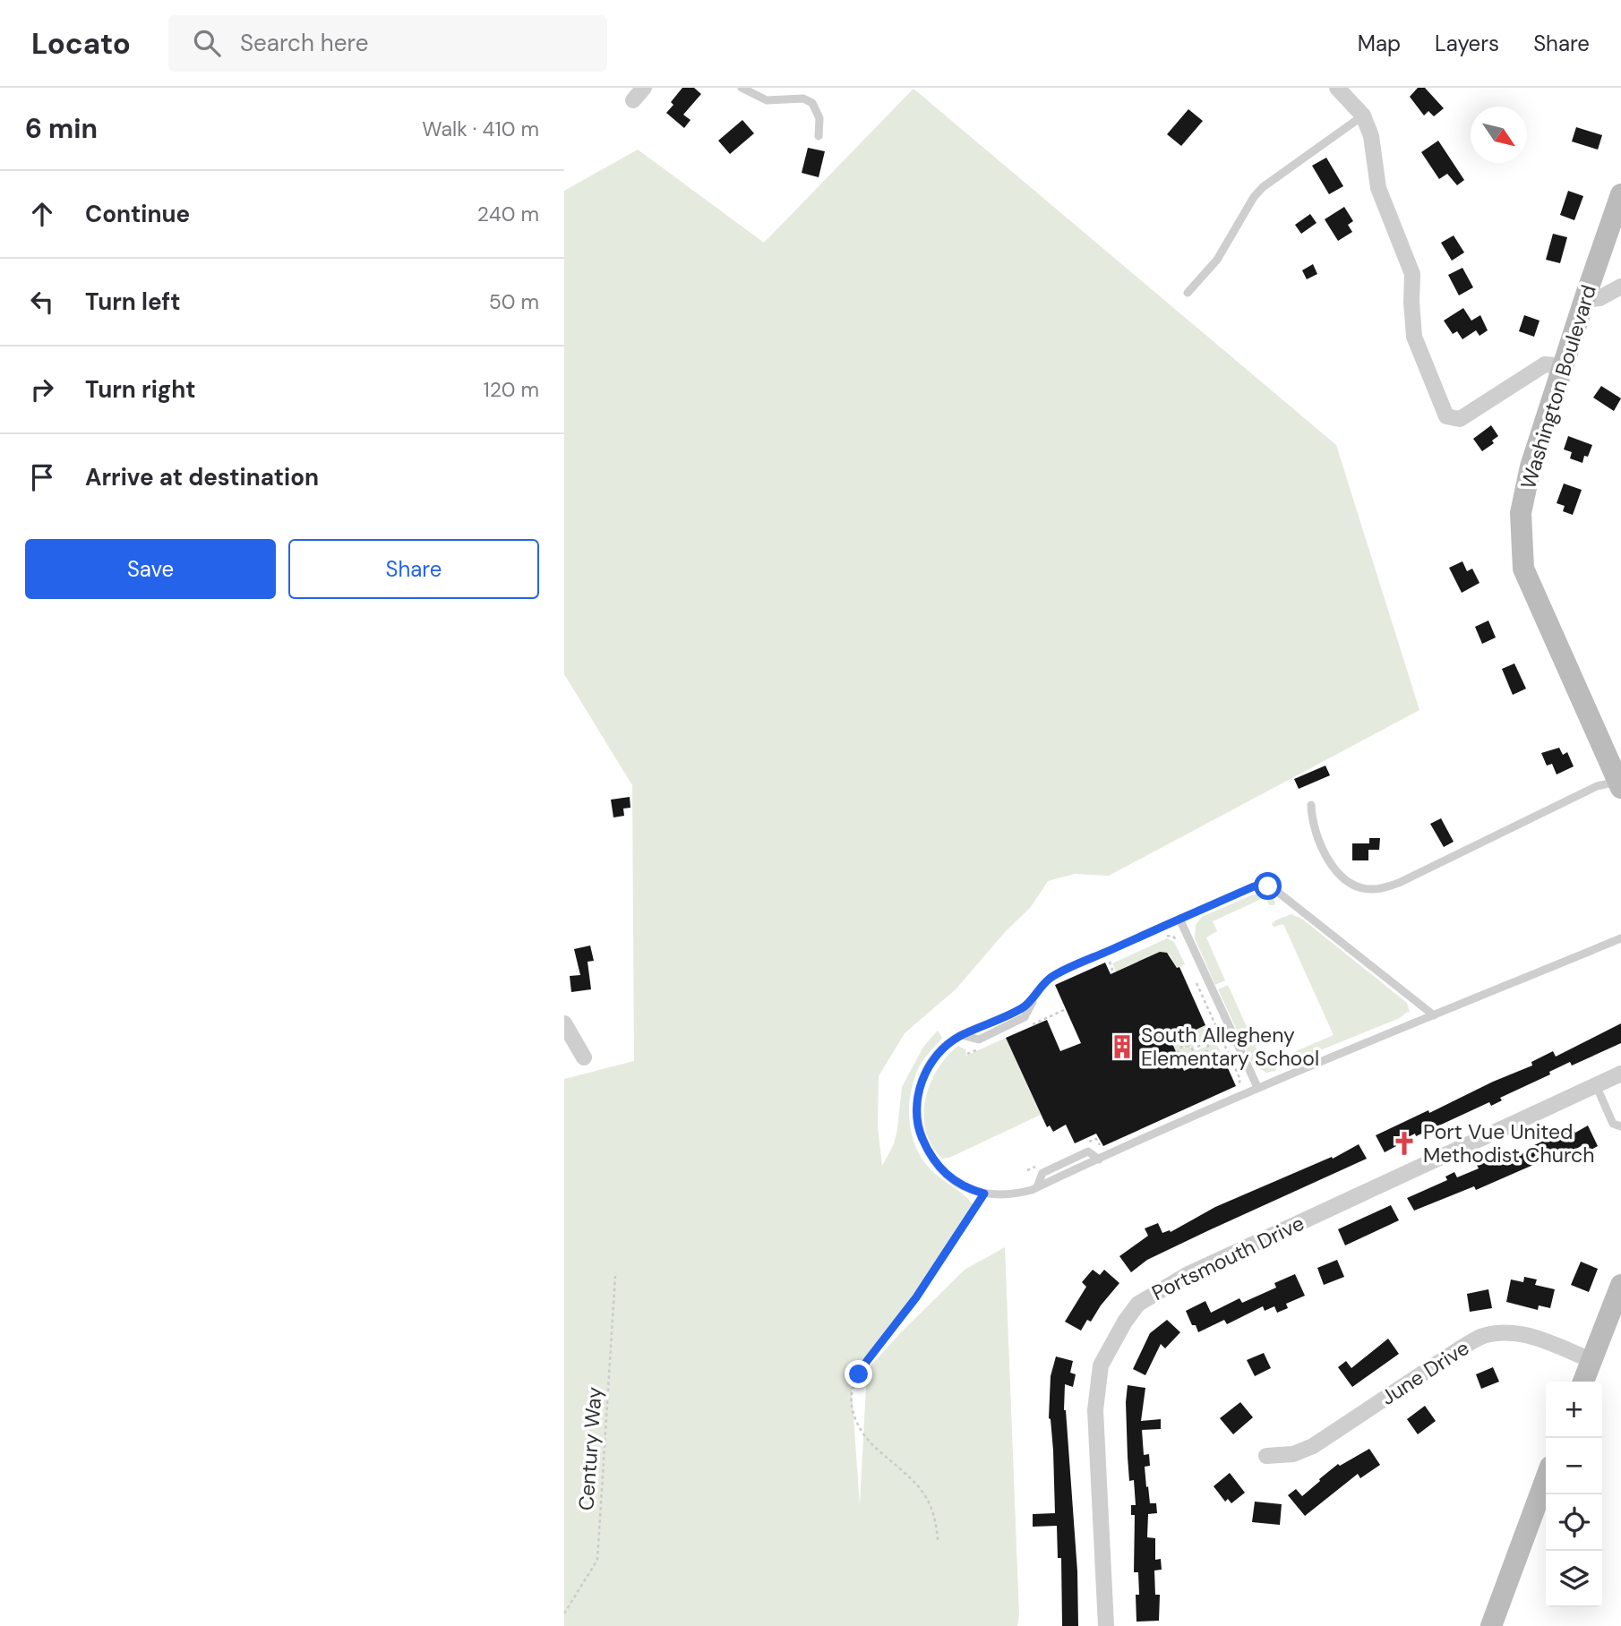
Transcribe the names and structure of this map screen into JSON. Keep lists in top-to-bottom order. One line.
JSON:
{"streets":{"street":["Washington Boulevard","Portsmouth Drive","June Drive"],"path":["Century Way"]},"places":{"building":["South Allegheny Elementary School"],"church":["Port Vue United Methodist Church"]},"north":"bottom right","page":{"header":"Locato","search":"Search here","nav":["Map","Layers","Share"],"heading":["6 min","Walk · 410 m"],"list":[["Continue","240 m"],["Turn left","50 m"],["Turn right","120 m"],"Arrive at destination"],"buttons":["Save","Share"],"map_buttons":["+","−"]}}
